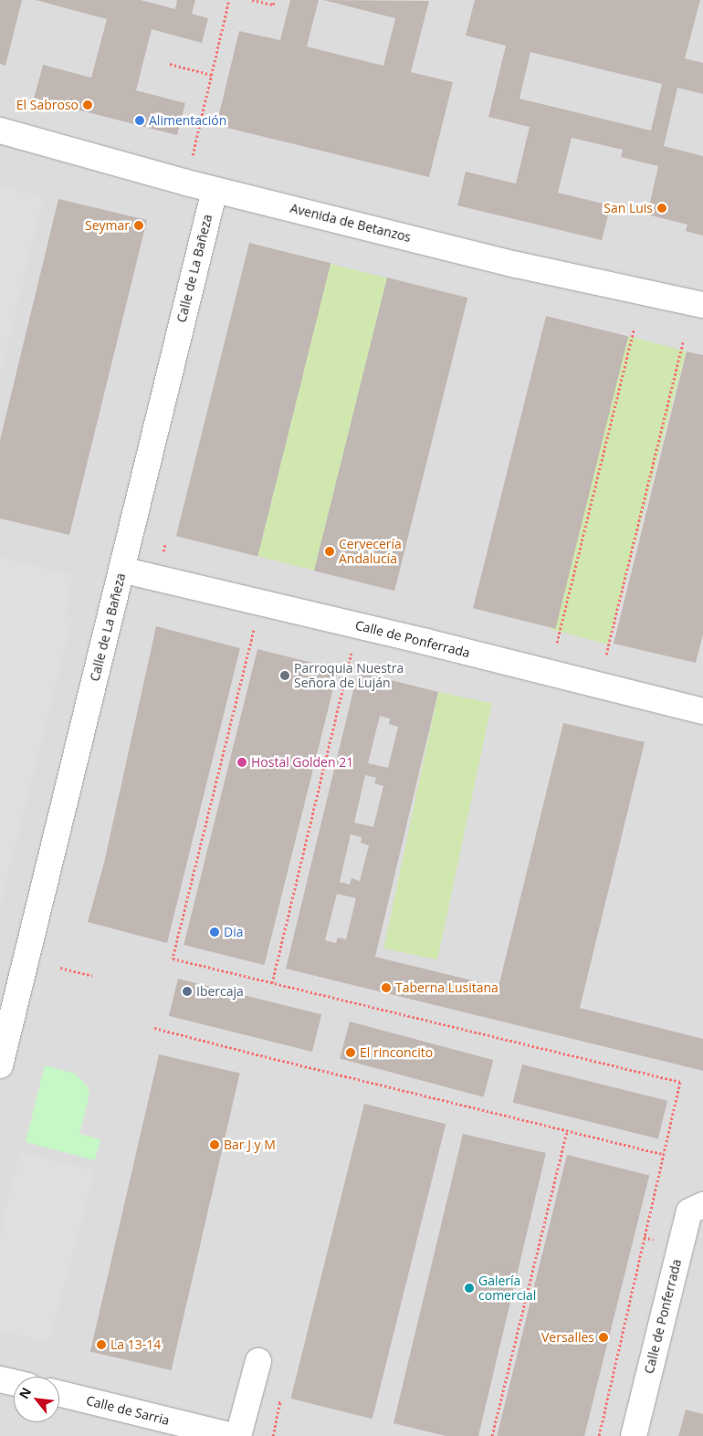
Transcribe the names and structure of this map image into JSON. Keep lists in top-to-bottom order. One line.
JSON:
{"streets":{"street":["Avenida de Betanzos","Calle de La Bañeza","Calle de Ponferrada","Calle de Sarria"]},"crossings":[["Avenida de Betanzos","Calle de La Bañeza"],["Calle de La Bañeza","Calle de Ponferrada"]],"places":["El Sabroso","Alimentación","San Luis","Seymar","Cervecería Andalucía","Parroquia Nuestra Señora de Luján","Hostal Golden 21","Dia","Taberna Lusitana","Ibercaja","El rinconcito","Bar J y M","Galería comercial","Versalles","La 13-14"],"north":"top left"}
